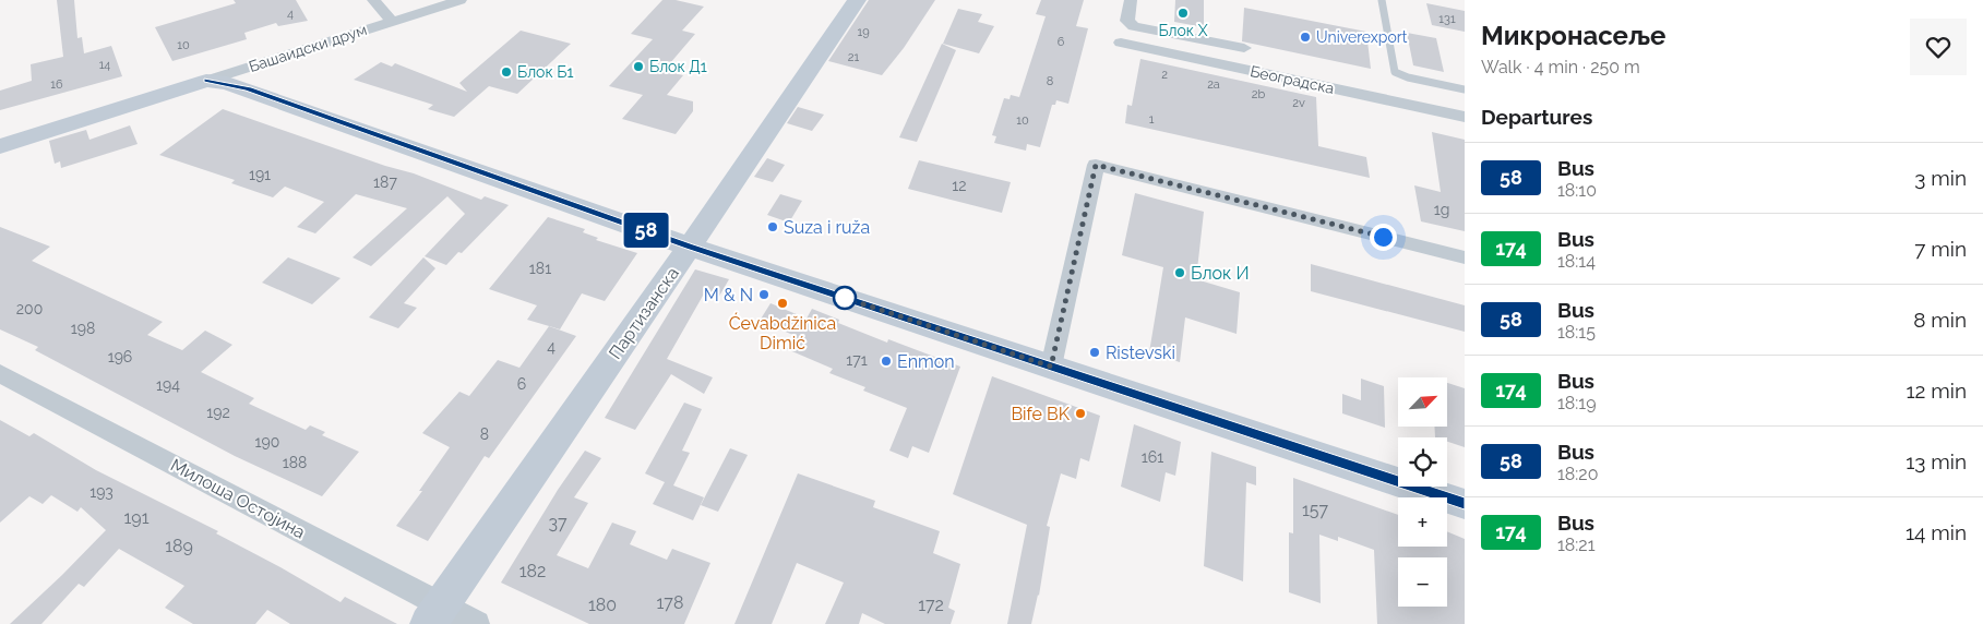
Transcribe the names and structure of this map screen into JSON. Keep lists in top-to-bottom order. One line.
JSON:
{"streets":{"main road":["Партизанска"],"street":["Башаидски друм","Београдска","Милоша Остојина"]},"crossings":[["Партизанска","Милоша Остојина"]],"places":["Блок Х","Univerexport","Блок Д1","Блок Б1","Suza i ruža","Блок И","M & N","Ćevabdžinica Dimić","Ristevski","Enmon","Bife BK"],"lines":["bus line 58"],"house_numbers":["4","131","19","6","10","21","14","2","8","16","2a","2b","2v","1","10","191","187","12","1g","181","200","198","4","196","171","6","194","192","8","190","161","188","193","157","191","37","189","182","178","180","172"],"north":"top right","page":{"on_map":"58","heading":[["Микронасеље","Walk · 4 min · 250 m"],"Departures"],"list":[{"mark":"58","name":"Bus","note":"18:10","value":"3 min"},{"mark":"174","name":"Bus","note":"18:14","value":"7 min"},{"mark":"58","name":"Bus","note":"18:15","value":"8 min"},{"mark":"174","name":"Bus","note":"18:19","value":"12 min"},{"mark":"58","name":"Bus","note":"18:20","value":"13 min"},{"mark":"174","name":"Bus","note":"18:21","value":"14 min"}],"map_buttons":["+","−"]}}
